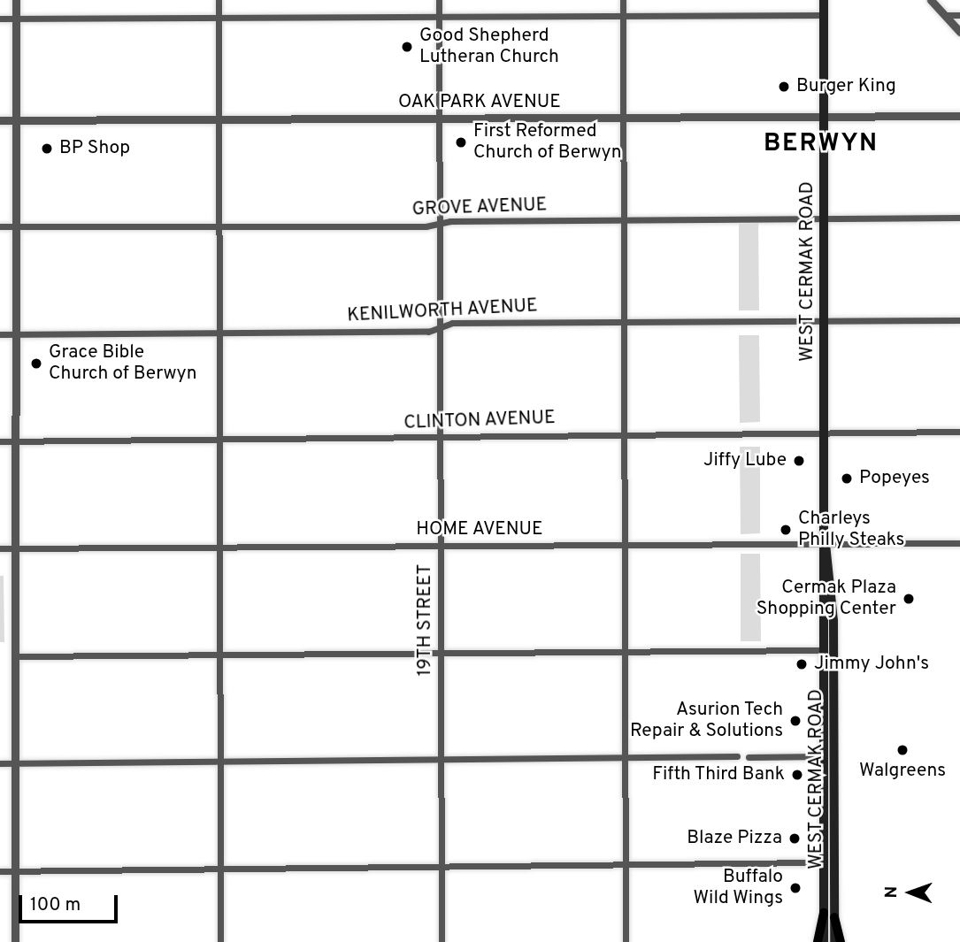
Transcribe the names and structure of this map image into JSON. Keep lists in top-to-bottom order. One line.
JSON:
{"streets":{"main road":["WEST CERMAK ROAD"],"street":["OAK PARK AVENUE","GROVE AVENUE","KENILWORTH AVENUE","CLINTON AVENUE","HOME AVENUE","19TH STREET"]},"crossings":[["OAK PARK AVENUE","WEST CERMAK ROAD"],["OAK PARK AVENUE","19TH STREET"],["GROVE AVENUE","WEST CERMAK ROAD"],["GROVE AVENUE","19TH STREET"],["WEST CERMAK ROAD","KENILWORTH AVENUE"],["WEST CERMAK ROAD","CLINTON AVENUE"],["WEST CERMAK ROAD","HOME AVENUE"],["KENILWORTH AVENUE","19TH STREET"],["CLINTON AVENUE","19TH STREET"],["HOME AVENUE","19TH STREET"]],"districts":["BERWYN"],"places":["Good Shepherd Lutheran Church","Burger King","First Reformed Church of Berwyn","BP Shop","Grace Bible Church of Berwyn","Jiffy Lube","Popeyes","Charleys Philly Steaks","Cermak Plaza Shopping Center","Jimmy John's","Asurion Tech Repair & Solutions","Walgreens","Fifth Third Bank","Blaze Pizza","Buffalo Wild Wings"],"scale_bar":"100 m","north":"left"}
